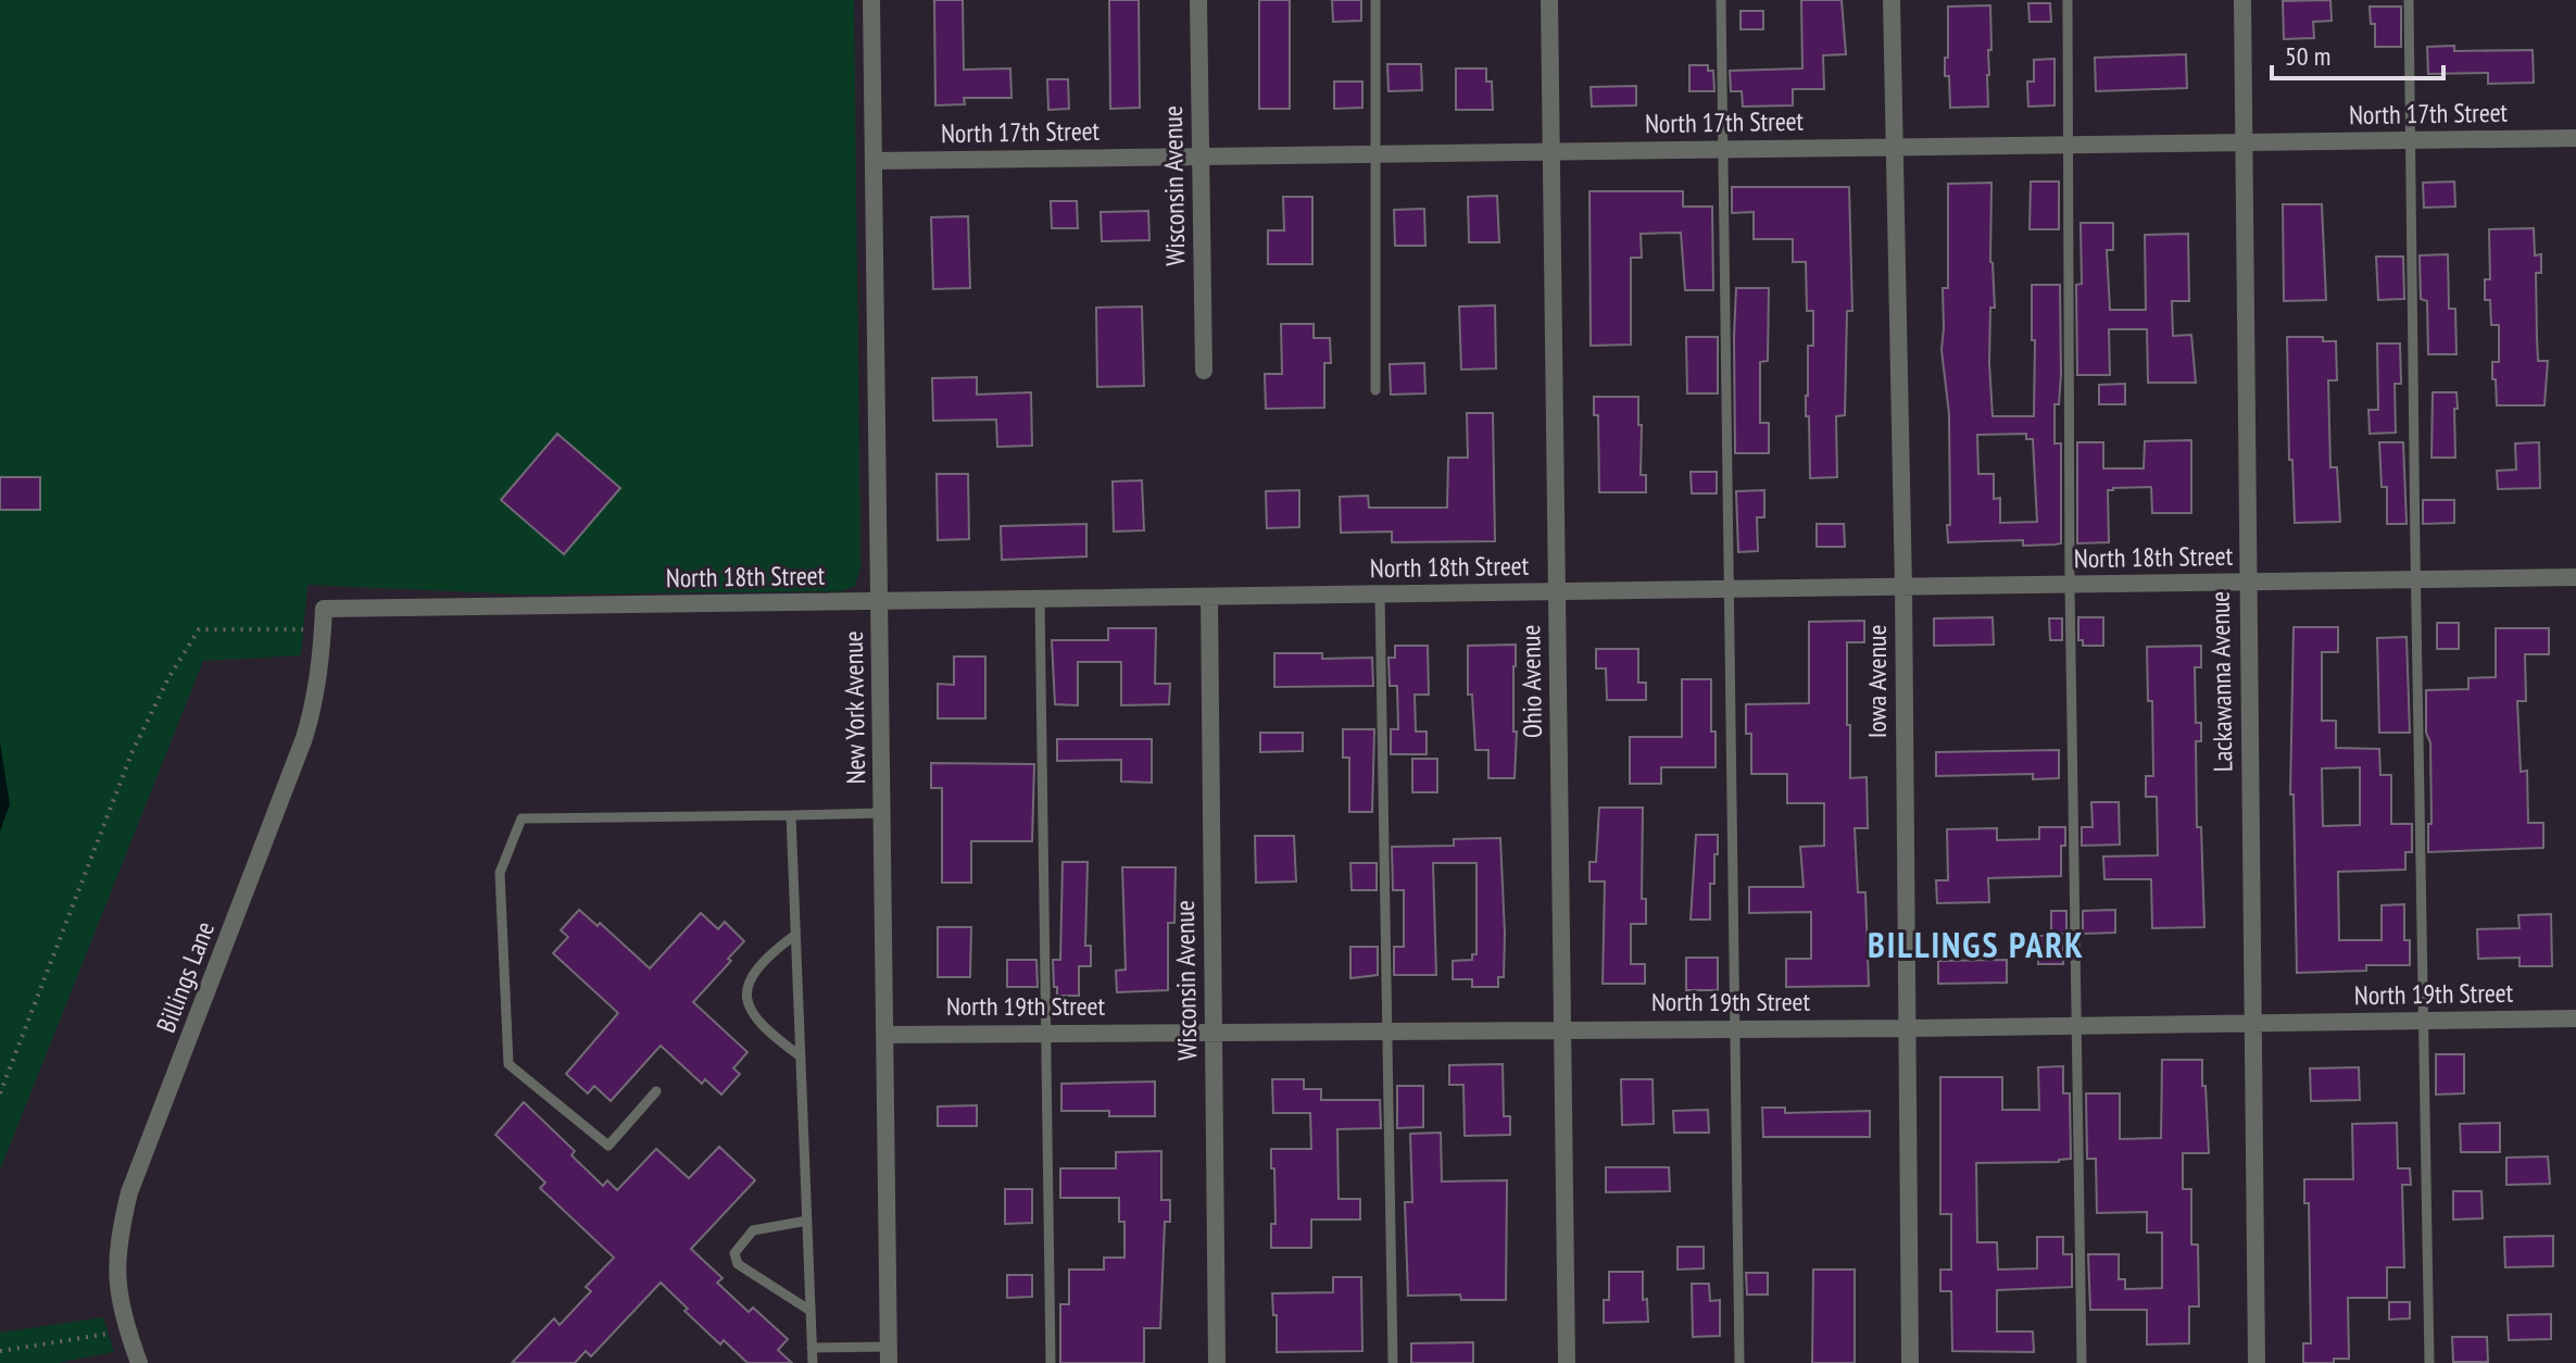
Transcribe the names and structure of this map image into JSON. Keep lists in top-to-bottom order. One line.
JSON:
{"streets":{"street":["North 17th Street","Wisconsin Avenue","North 18th Street","Ohio Avenue","Iowa Avenue","Lackawanna Avenue","New York Avenue","Billings Lane","North 19th Street"]},"crossings":[["North 17th Street","Wisconsin Avenue"],["North 17th Street","Ohio Avenue"],["North 17th Street","Iowa Avenue"],["North 17th Street","Lackawanna Avenue"],["North 17th Street","New York Avenue"],["Wisconsin Avenue","North 18th Street"],["Wisconsin Avenue","North 19th Street"],["North 18th Street","Ohio Avenue"],["North 18th Street","Iowa Avenue"],["North 18th Street","Lackawanna Avenue"],["North 18th Street","New York Avenue"],["North 18th Street","Billings Lane"],["Ohio Avenue","North 19th Street"],["Iowa Avenue","North 19th Street"],["Lackawanna Avenue","North 19th Street"],["New York Avenue","North 19th Street"]],"districts":["BILLINGS PARK"],"scale_bar":"50 m"}
